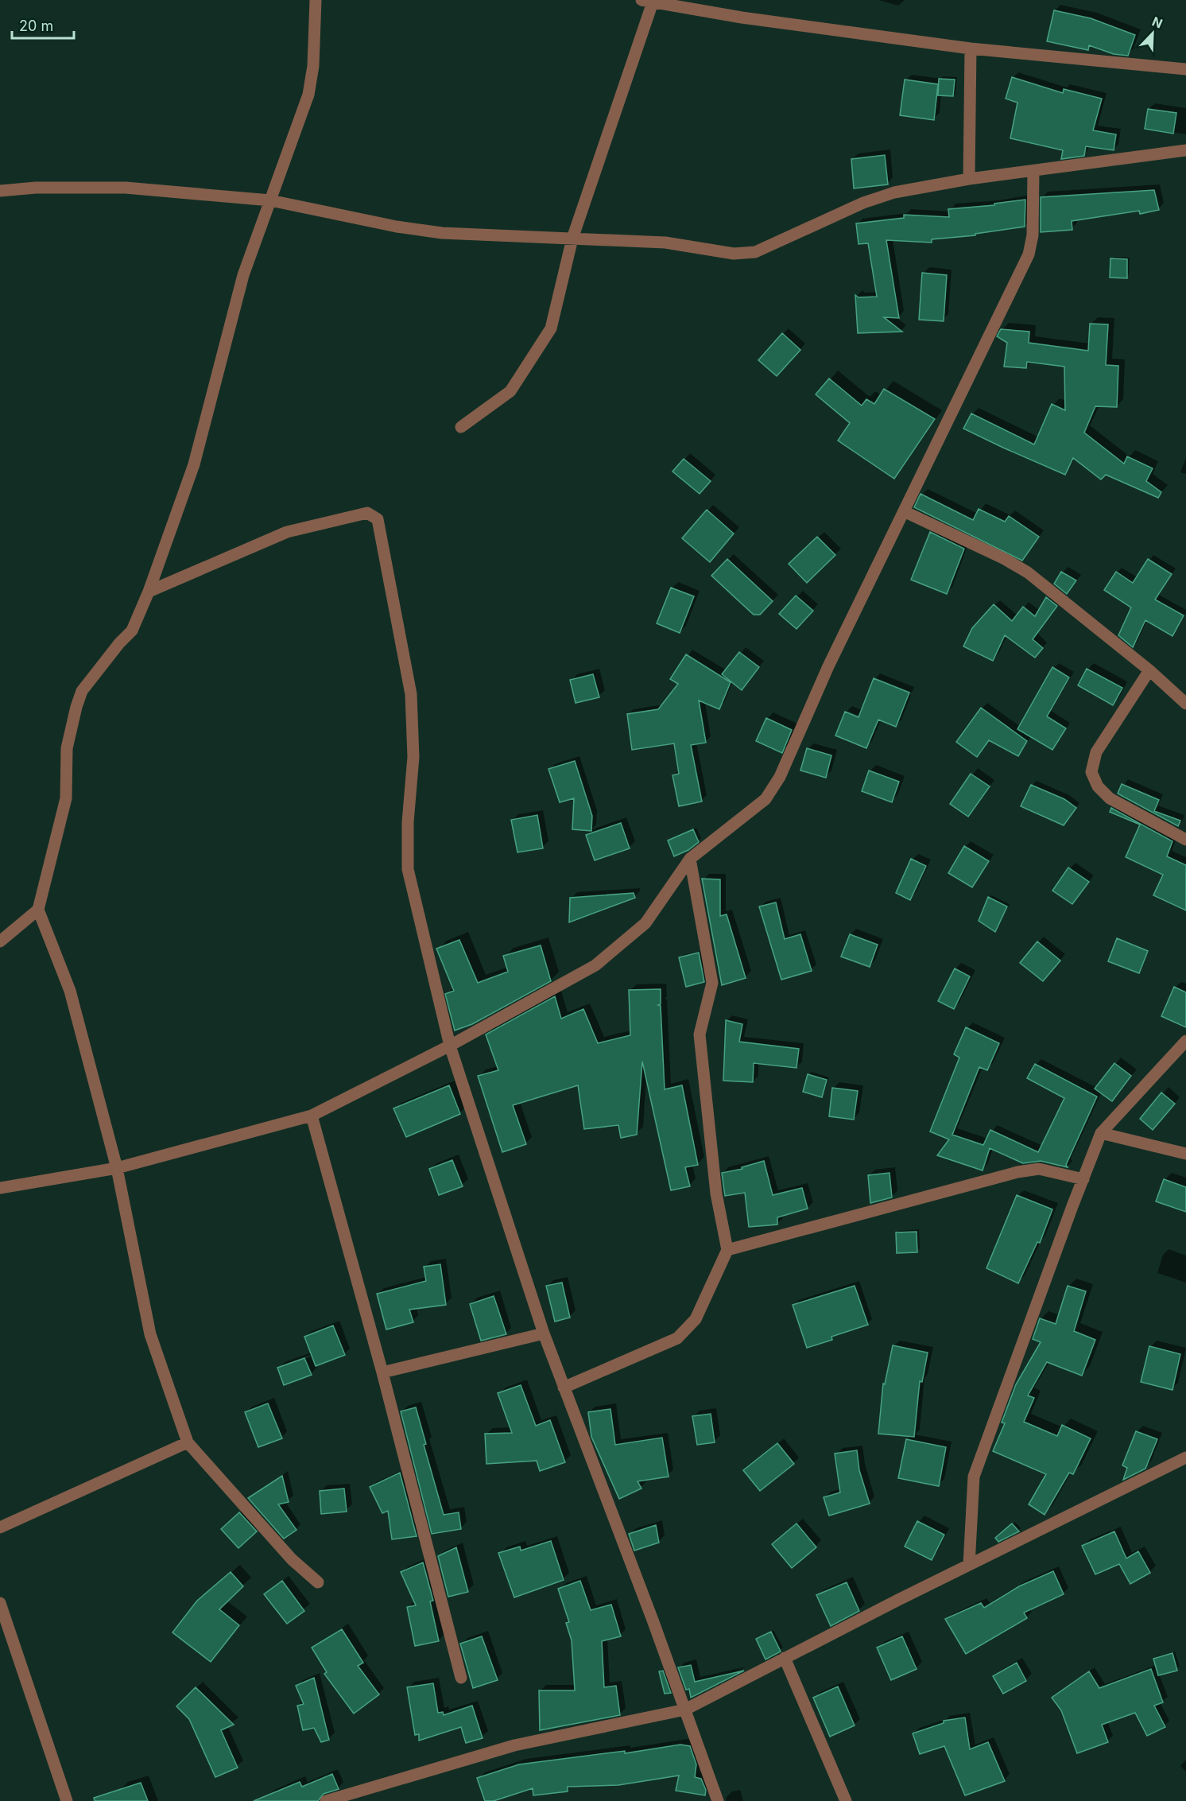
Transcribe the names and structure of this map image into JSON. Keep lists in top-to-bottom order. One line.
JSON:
{"scale_bar":"20 m","north":"top right"}
